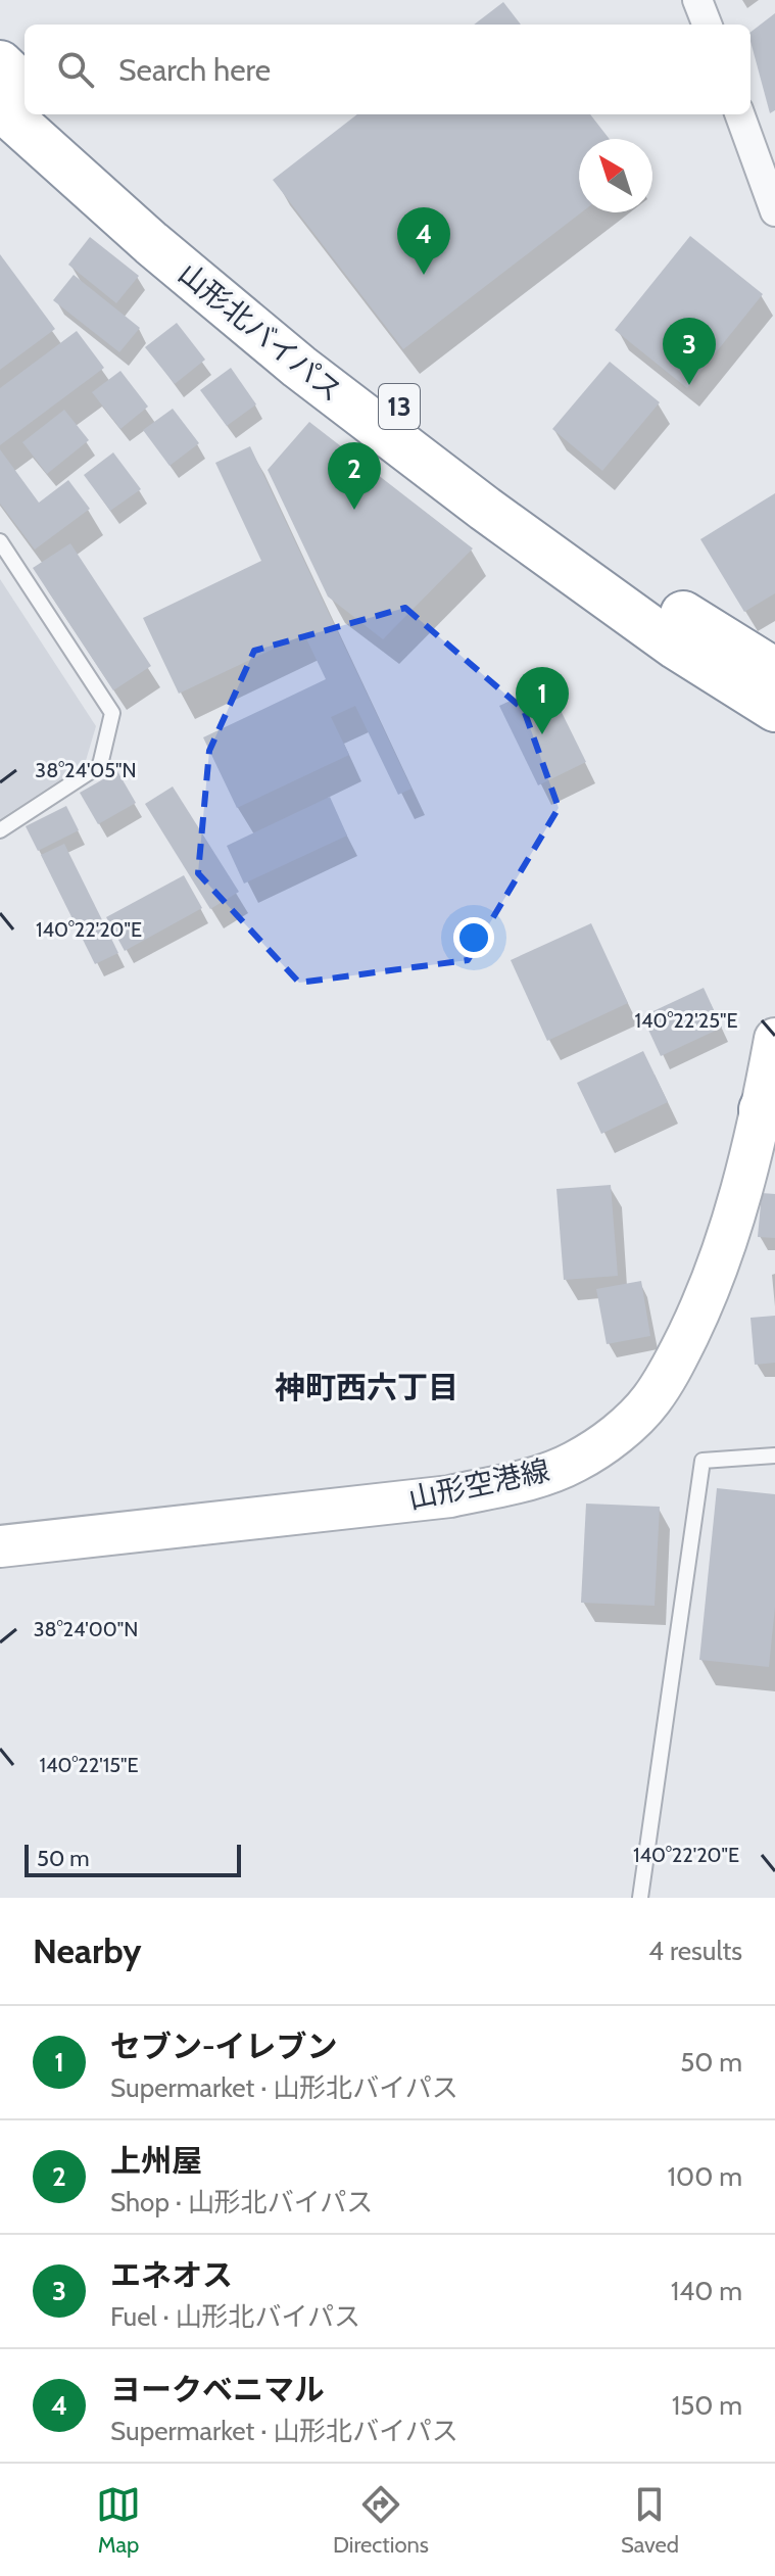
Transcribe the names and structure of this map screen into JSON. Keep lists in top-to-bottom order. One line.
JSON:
{"streets":{"highway":["山形北バイパス","13"],"main road":["山形空港線"]},"districts":["神町西六丁目"],"scale_bar":"50 m","north":"top left","page":{"search":"Search here","pins":["4","3","2","1"],"scale":"50 m","heading":["Nearby","4 results"],"list":[{"mark":"1","name":"セブン-イレブン","note":"Supermarket · 山形北バイパス","value":"50 m"},{"mark":"2","name":"上州屋","note":"Shop · 山形北バイパス","value":"100 m"},{"mark":"3","name":"エネオス","note":"Fuel · 山形北バイパス","value":"140 m"},{"mark":"4","name":"ヨークベニマル","note":"Supermarket · 山形北バイパス","value":"150 m"}],"nav":["Map","Directions","Saved"]},"coordinates":["38°24'05\"N","140°22'20\"E","140°22'25\"E","38°24'00\"N","140°22'15\"E"]}
